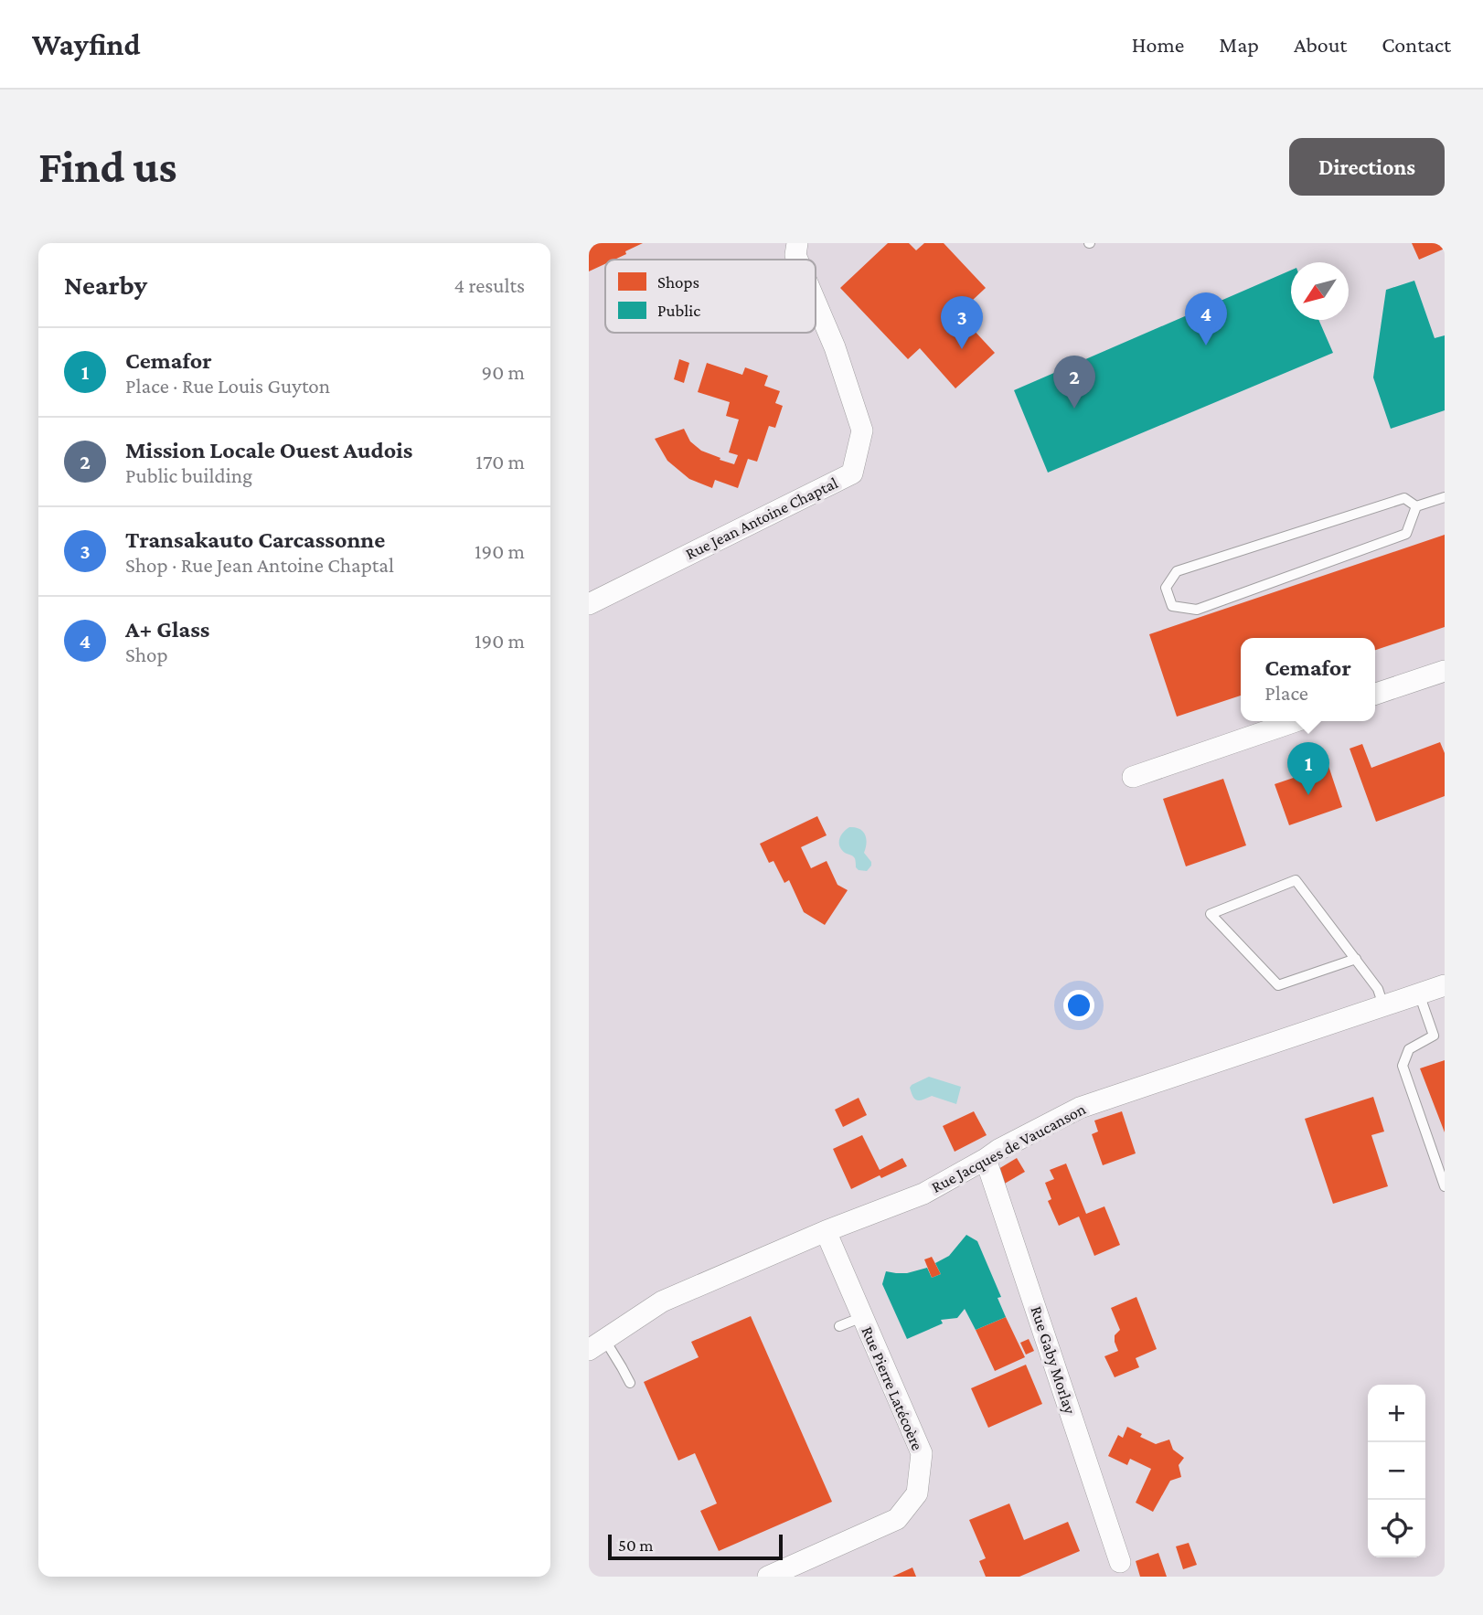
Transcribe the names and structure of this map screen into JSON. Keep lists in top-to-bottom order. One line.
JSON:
{"streets":{"street":["Rue Jean Antoine Chaptal","Rue Jacques de Vaucanson","Rue Gaby Morlay","Rue Pierre Latécoère"]},"crossings":[["Rue Jacques de Vaucanson","Rue Gaby Morlay"],["Rue Jacques de Vaucanson","Rue Pierre Latécoère"]],"legend":["Shops","Public"],"scale_bar":"50 m","north":"bottom left","page":{"header":"Wayfind","nav":["Home","Map","About","Contact"],"buttons":"Directions","title":"Find us","heading":["Nearby","4 results"],"pins":["4","3","2","1"],"list":[{"mark":"1","name":"Cemafor","note":"Place · Rue Louis Guyton","value":"90 m"},{"mark":"2","name":"Mission Locale Ouest Audois","note":"Public building","value":"170 m"},{"mark":"3","name":"Transakauto Carcassonne","note":"Shop · Rue Jean Antoine Chaptal","value":"190 m"},{"mark":"4","name":"A+ Glass","note":"Shop","value":"190 m"}],"popup":["Cemafor","Place"],"map_buttons":["+","−"],"scale":"50 m"}}
